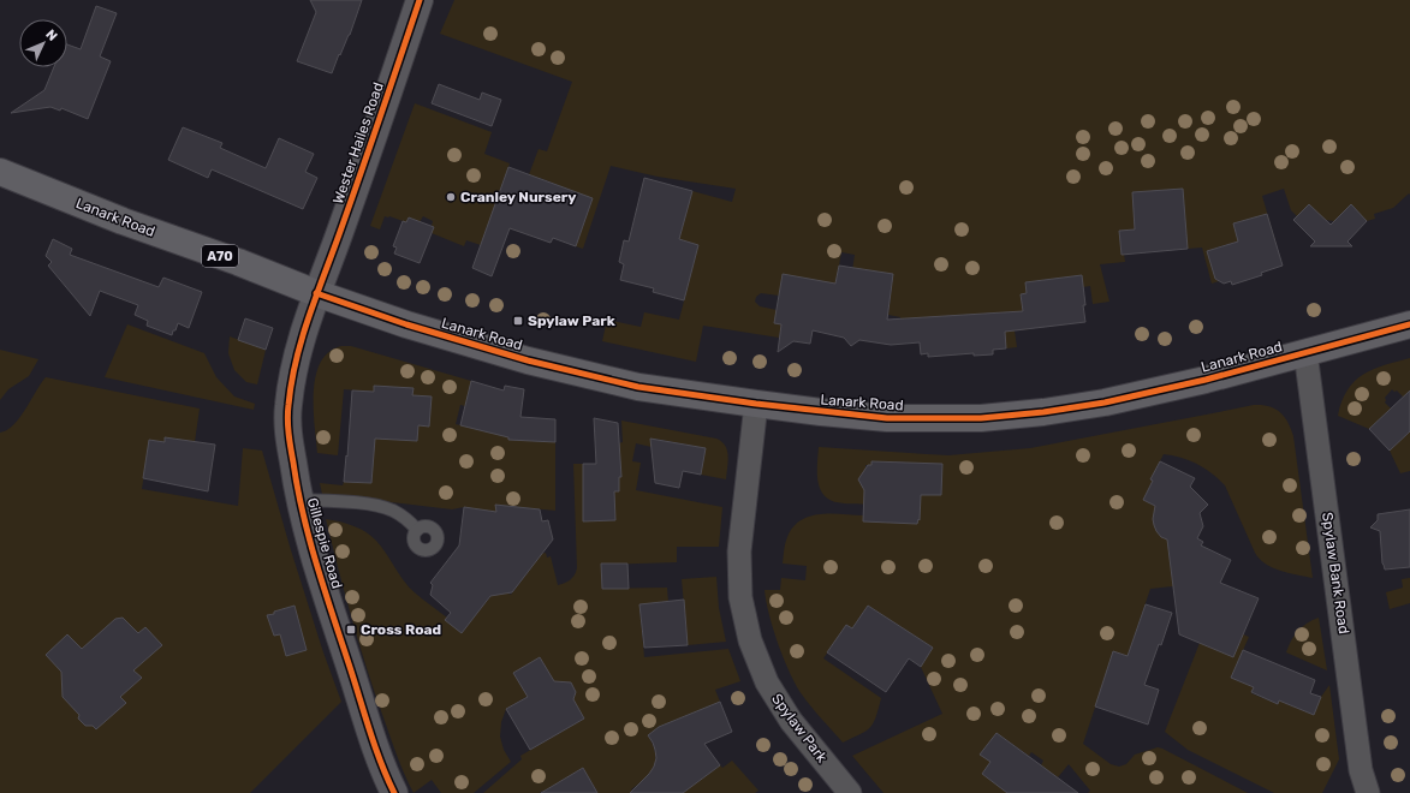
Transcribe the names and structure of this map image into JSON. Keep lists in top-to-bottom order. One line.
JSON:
{"streets":{"main road":["Wester Hailes Road","Lanark Road","A70","Gillespie Road"],"street":["Spylaw Bank Road","Spylaw Park"]},"crossings":[["Wester Hailes Road","Lanark Road"],["Wester Hailes Road","Gillespie Road"],["Lanark Road","Gillespie Road"],["Lanark Road","Spylaw Bank Road"],["Lanark Road","Spylaw Park"]],"places":{"other":["Cranley Nursery"],"transit":["Spylaw Park","Cross Road"]},"north":"top right"}
